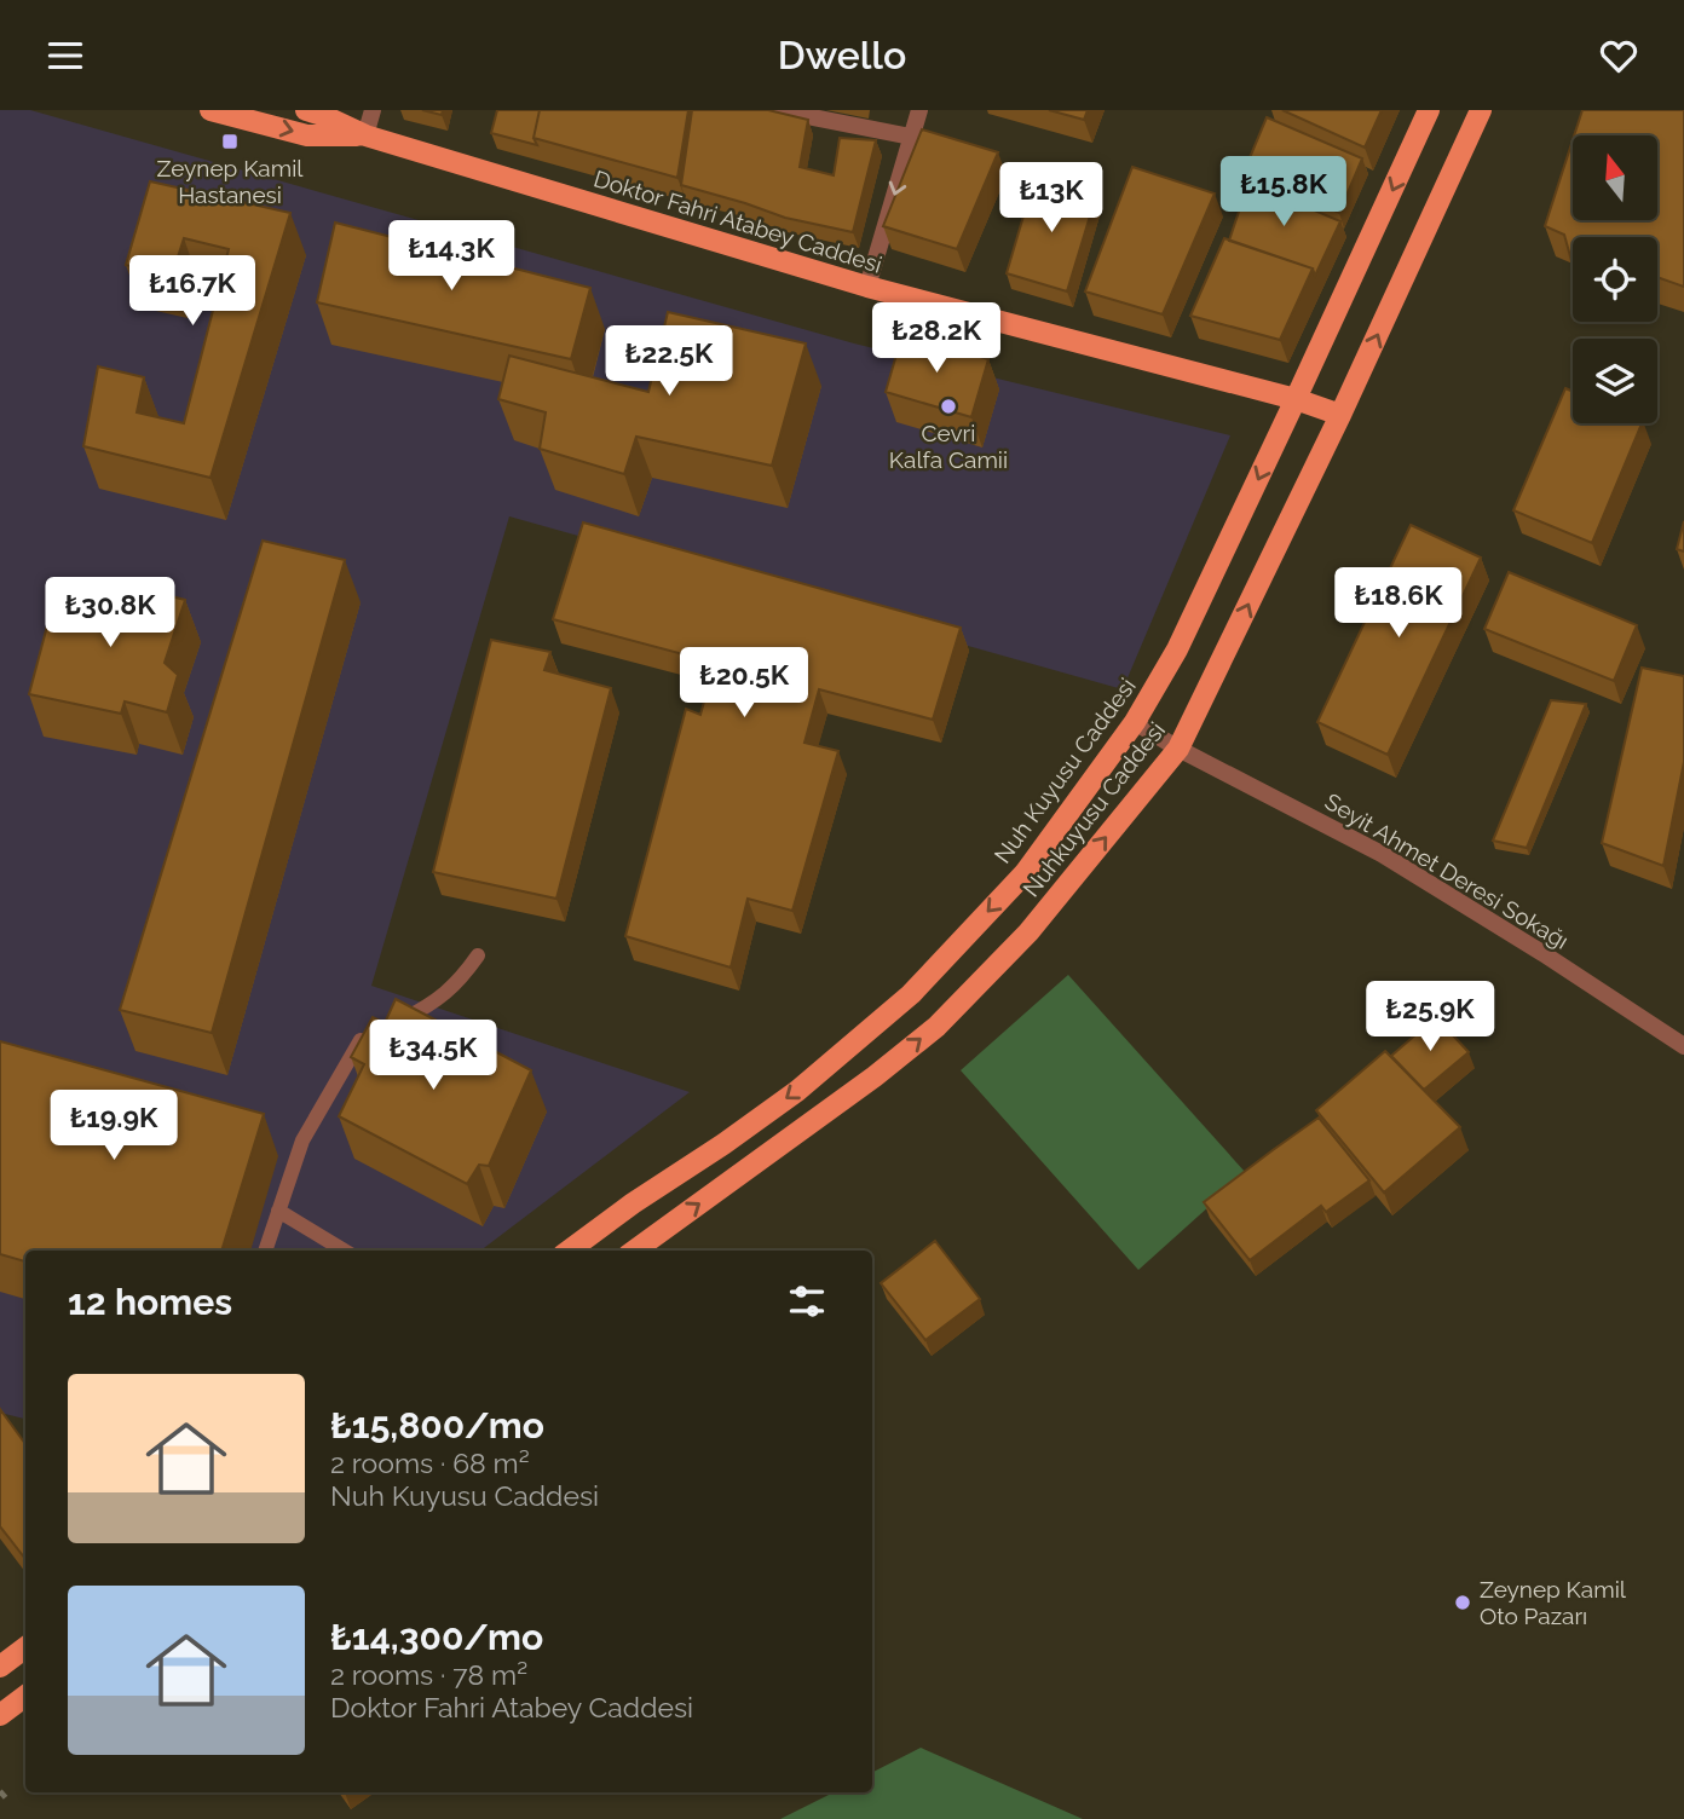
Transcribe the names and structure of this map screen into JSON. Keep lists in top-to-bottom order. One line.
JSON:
{"streets":{"main road":["Doktor Fahri Atabey Caddesi","Nuh Kuyusu Caddesi","Nuhkuyusu Caddesi"],"street":["Seyit Ahmet Deresi Sokağı"]},"crossings":[["Doktor Fahri Atabey Caddesi","Nuh Kuyusu Caddesi"],["Doktor Fahri Atabey Caddesi","Nuhkuyusu Caddesi"],["Nuh Kuyusu Caddesi","Seyit Ahmet Deresi Sokağı"],["Nuhkuyusu Caddesi","Seyit Ahmet Deresi Sokağı"]],"one_way":["Nuh Kuyusu Caddesi","Nuhkuyusu Caddesi"],"places":{"transit":["Zeynep Kamil Hastanesi"],"other":["Cevri Kalfa Camii","Zeynep Kamil Oto Pazarı"]},"north":"top","page":{"header":"Dwello","price":["₺15.8K","₺13K","₺14.3K","₺16.7K","₺28.2K","₺22.5K","₺18.6K","₺30.8K","₺20.5K","₺25.9K","₺34.5K","₺19.9K"],"heading":"12 homes","list":[{"name":"₺15,800/mo","note":"2 rooms · 68 m² · Nuh Kuyusu Caddesi"},{"name":"₺14,300/mo","note":"2 rooms · 78 m² · Doktor Fahri Atabey Caddesi"}]}}
